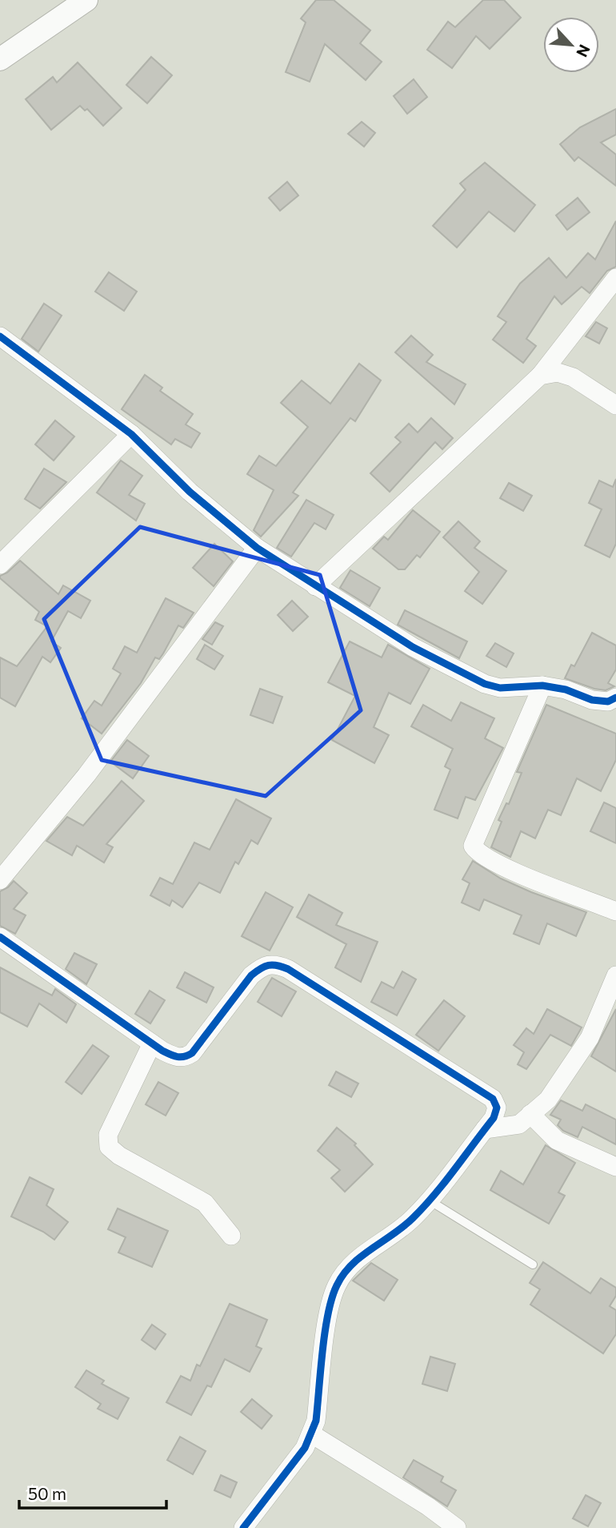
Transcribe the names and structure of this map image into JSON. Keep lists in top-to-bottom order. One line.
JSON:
{"scale_bar":"50 m","north":"bottom right"}
